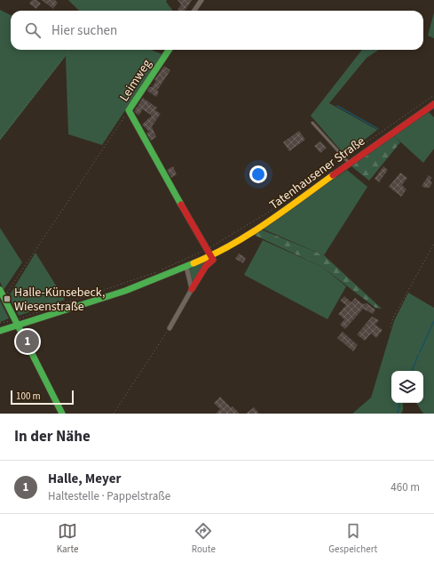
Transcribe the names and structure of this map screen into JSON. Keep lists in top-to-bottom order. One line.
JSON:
{"streets":{"street":["Leimweg","Tatenhausener Straße"]},"places":{"transit":["Halle-Künsebeck, Wiesenstraße"]},"scale_bar":"100 m","page":{"search":"Hier suchen","pins":"1","scale":"100 m","heading":"In der Nähe","list":[{"mark":"1","name":"Halle, Meyer","note":"Haltestelle · Pappelstraße","value":"460 m"}],"nav":["Karte","Route","Gespeichert"]}}
